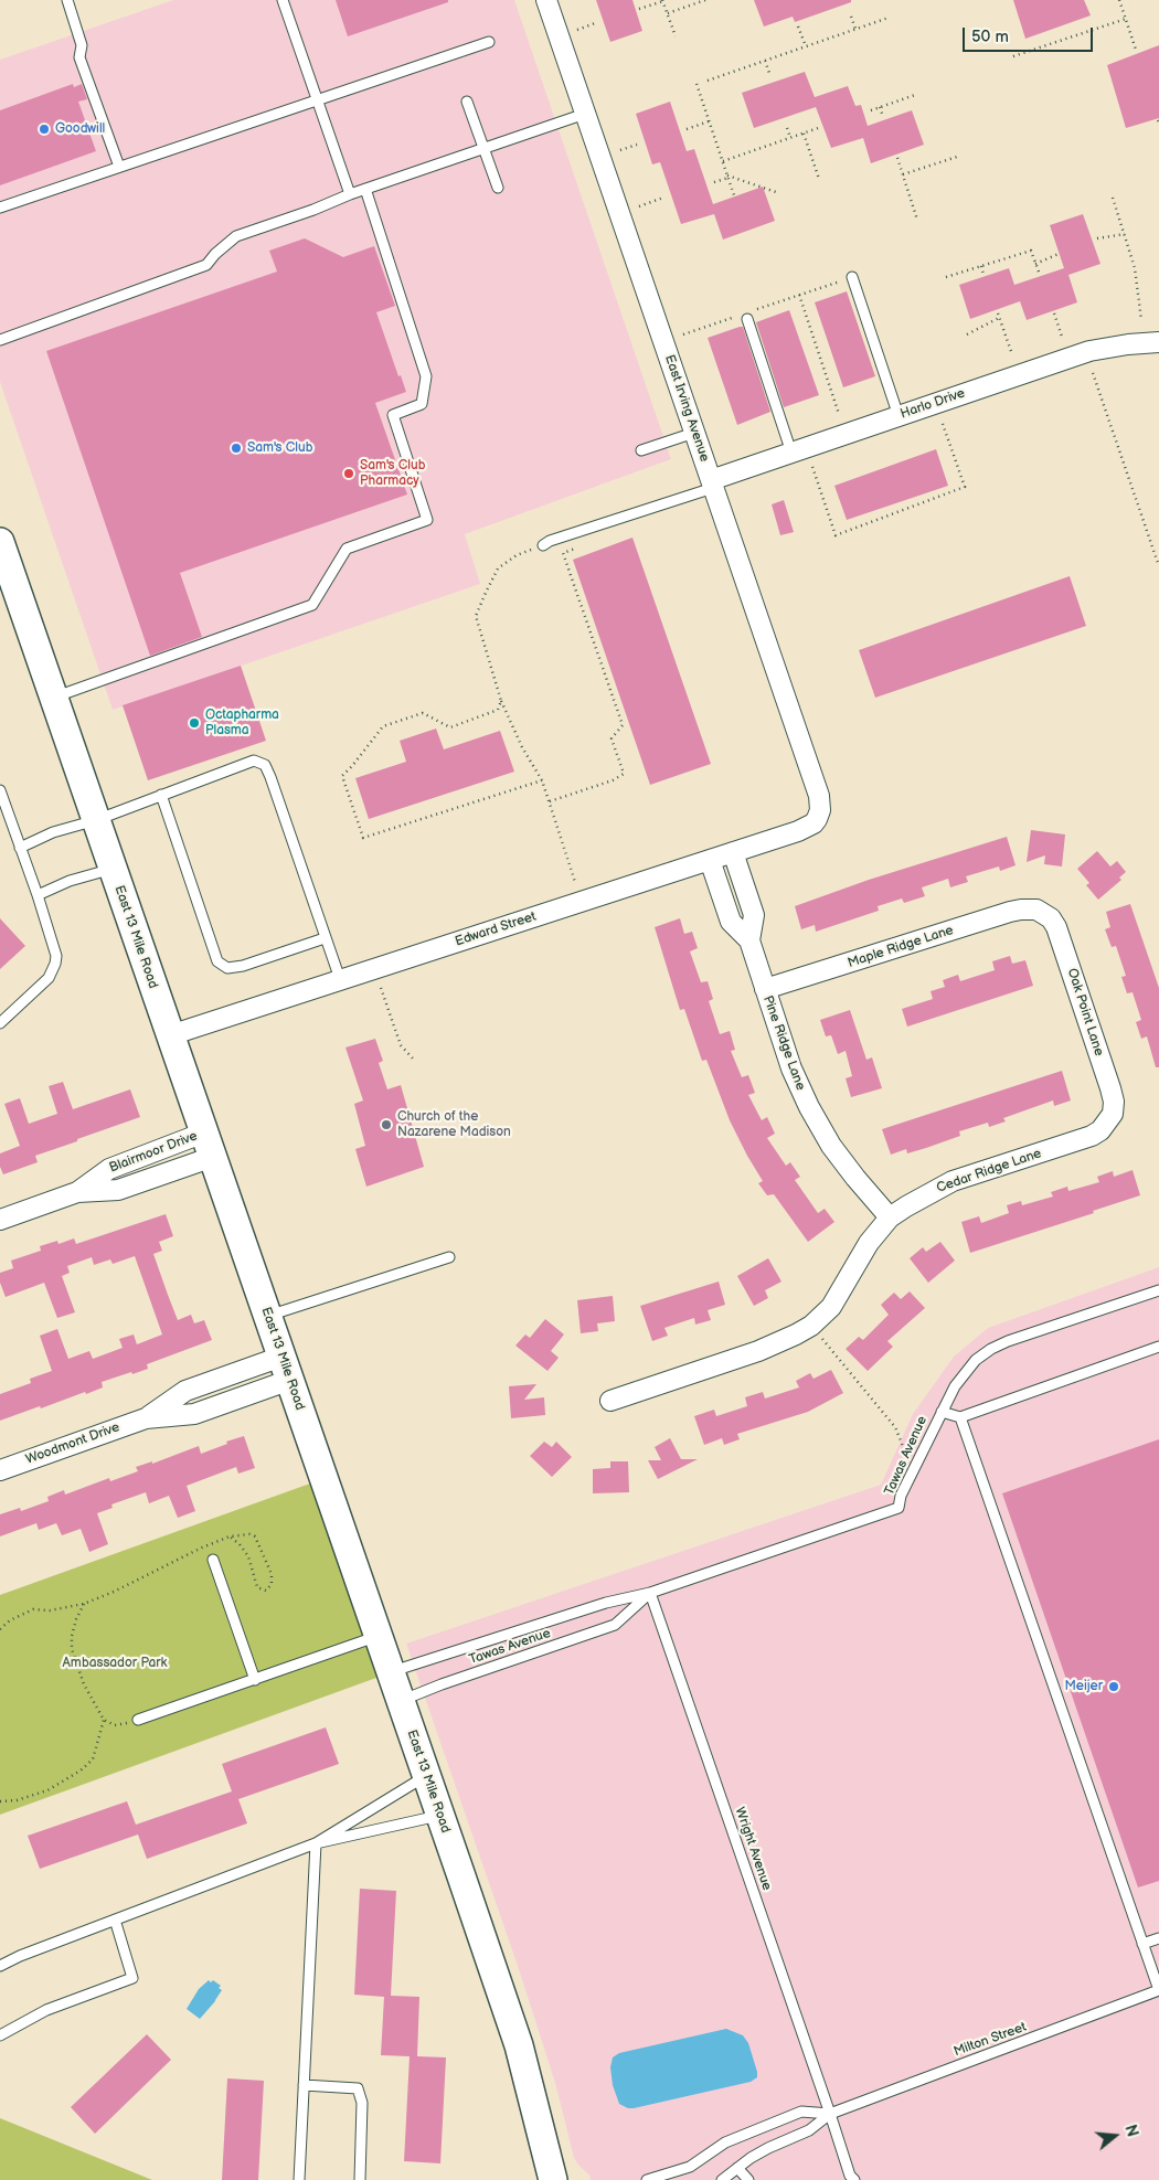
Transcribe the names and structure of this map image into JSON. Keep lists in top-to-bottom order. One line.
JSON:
{"streets":{"main road":["East 13 Mile Road"],"street":["Harlo Drive","East Irving Avenue","Edward Street","Maple Ridge Lane","Oak Point Lane","Pine Ridge Lane","Blairmoor Drive","Cedar Ridge Lane","Woodmont Drive"],"lane":["Tawas Avenue","Wright Avenue","Milton Street"]},"crossings":[["Harlo Drive","East Irving Avenue"],["East Irving Avenue","Edward Street"],["Edward Street","East 13 Mile Road"],["Edward Street","Pine Ridge Lane"],["East 13 Mile Road","Blairmoor Drive"],["East 13 Mile Road","Woodmont Drive"],["East 13 Mile Road","Tawas Avenue"],["Maple Ridge Lane","Oak Point Lane"],["Maple Ridge Lane","Pine Ridge Lane"],["Oak Point Lane","Cedar Ridge Lane"],["Pine Ridge Lane","Cedar Ridge Lane"],["Tawas Avenue","Wright Avenue"],["Wright Avenue","Milton Street"]],"parks":["Ambassador Park"],"places":["Goodwill","Sam's Club","Sam's Club Pharmacy","Octapharma Plasma","Church of the Nazarene Madison","Meijer"],"scale_bar":"50 m","north":"right"}
